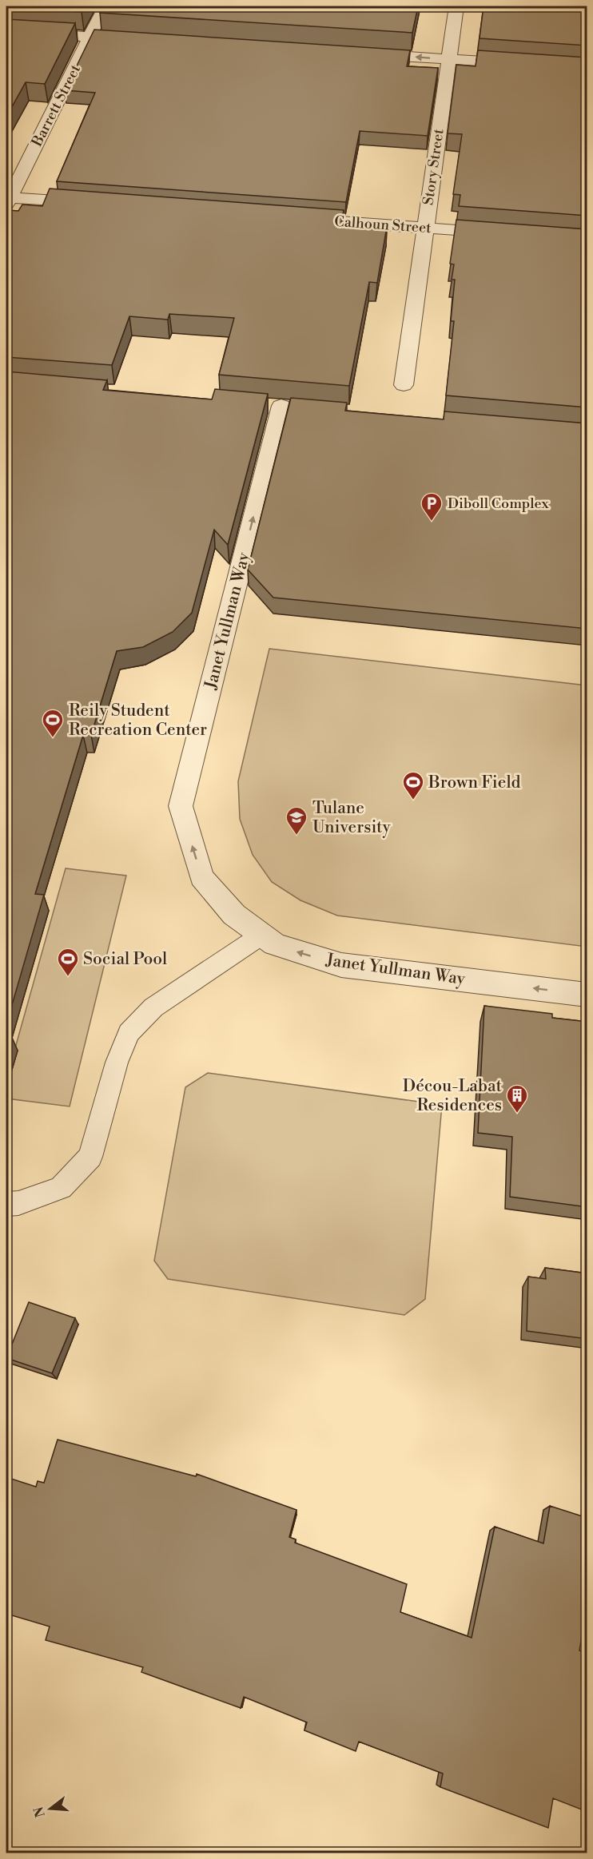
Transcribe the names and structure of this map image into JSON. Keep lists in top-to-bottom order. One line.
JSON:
{"streets":{"street":["Barrett Street","Story Street","Calhoun Street","Janet Yullman Way"]},"crossings":[["Story Street","Calhoun Street"]],"places":{"parking":["Diboll Complex"],"sports":["Reily Student Recreation Center","Brown Field","Social Pool"],"school or university":["Tulane University"],"building":["Décou-Labat Residences"]},"north":"left"}
